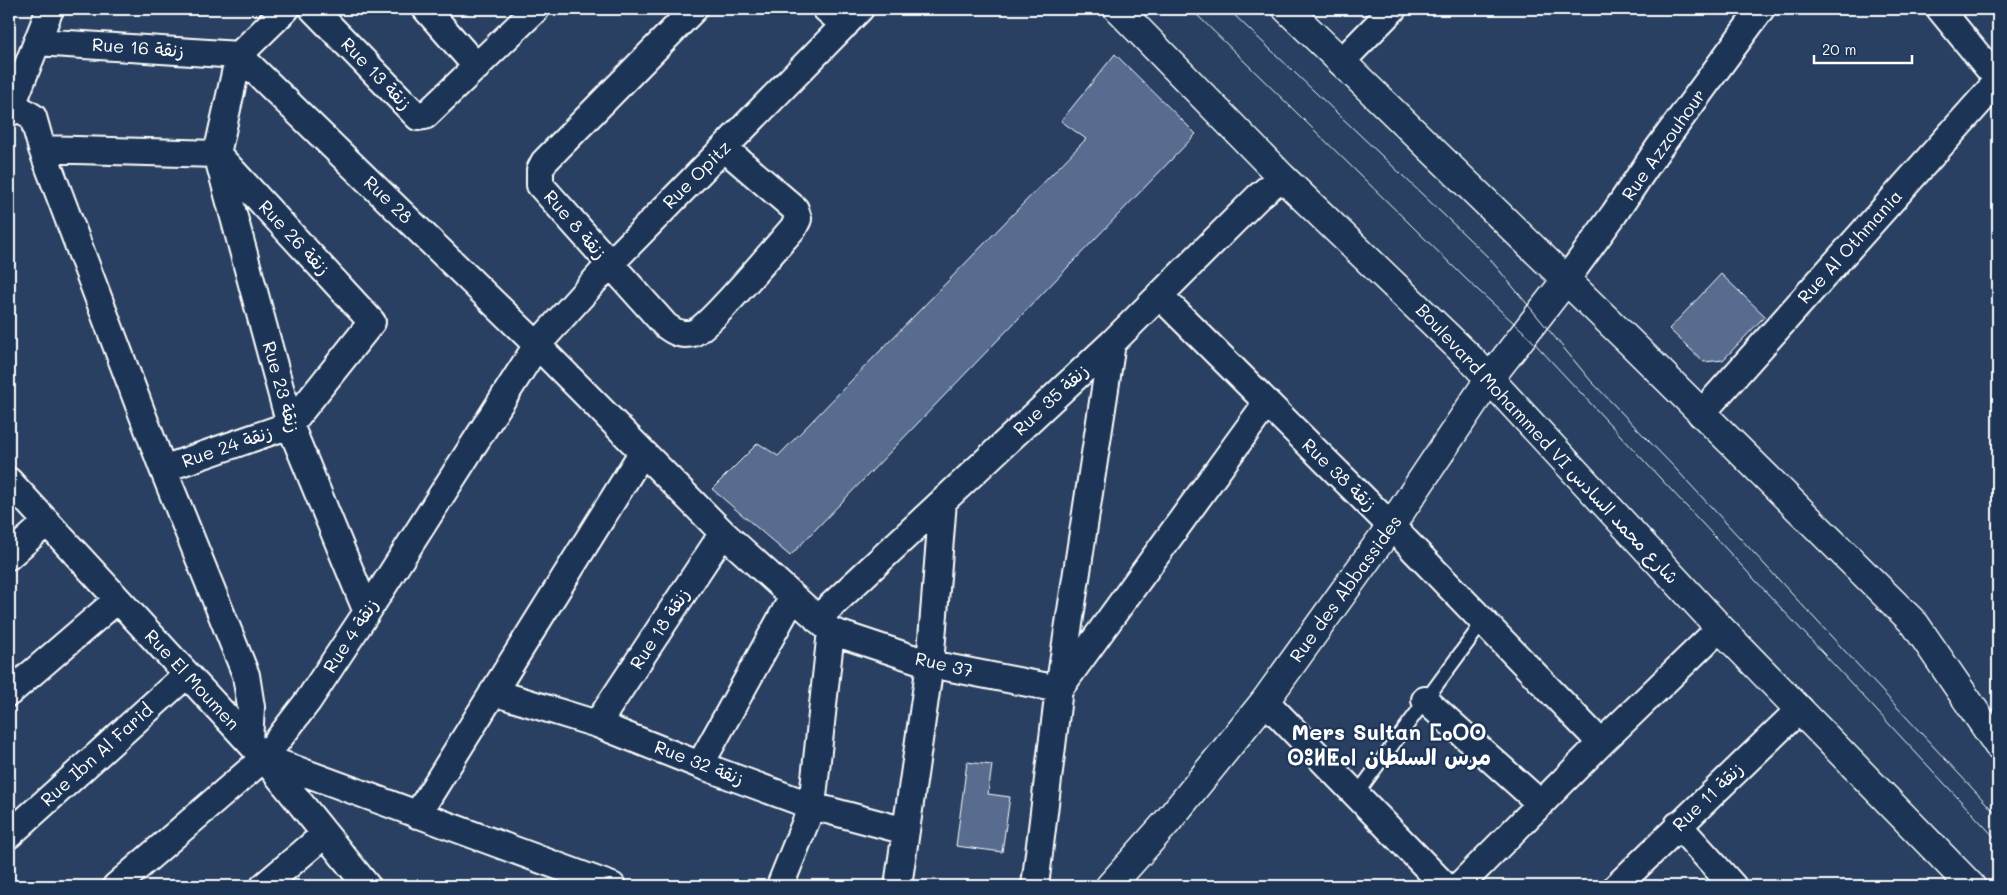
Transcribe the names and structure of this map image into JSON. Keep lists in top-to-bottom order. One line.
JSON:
{"streets":{"main road":["Boulevard Mohammed VI شارع محمد السادس","Rue des Abbassides"],"street":["Rue 16 زنقة","Rue 13 زنقة","Rue Azzouhour","Rue Opitz","Rue 28","Rue 8 زنقة","Rue 26 زنقة","Rue Al Othmania","Rue 23 زنقة","Rue 35 زنقة","Rue 24 زنقة","Rue 38 زنقة","Rue 18 زنقة","Rue 4 زنقة","Rue 37","Rue El Moumen","Rue Ibn Al Farid","Rue 32 زنقة","Rue 11 زنقة"]},"crossings":[["Rue 16 زنقة","Rue 28"],["Rue Azzouhour","Rue des Abbassides"],["Rue Opitz","Rue 28"],["Rue Opitz","Rue 8 زنقة"],["Rue Opitz","Rue 4 زنقة"],["Rue 28","Rue 35 زنقة"],["Rue 28","Rue 18 زنقة"],["Rue 28","Rue 4 زنقة"],["Rue 28","Rue 37"],["Rue 26 زنقة","Rue 23 زنقة"],["Rue 26 زنقة","Rue 24 زنقة"],["Rue 23 زنقة","Rue 24 زنقة"],["Rue 23 زنقة","Rue 4 زنقة"],["Rue 35 زنقة","Boulevard Mohammed VI شارع محمد السادس"],["Rue 35 زنقة","Rue 38 زنقة"],["Rue 35 زنقة","Rue 37"],["Boulevard Mohammed VI شارع محمد السادس","Rue des Abbassides"],["Boulevard Mohammed VI شارع محمد السادس","Rue 11 زنقة"],["Rue 38 زنقة","Rue des Abbassides"],["Rue 18 زنقة","Rue 32 زنقة"],["Rue 4 زنقة","Rue El Moumen"],["Rue El Moumen","Rue Ibn Al Farid"]],"districts":["Mers Sultan ⵎⴰⵔⵙ ⵙⵓⵍⵟⴰⵏ مرس السلطان"],"scale_bar":"20 m"}
